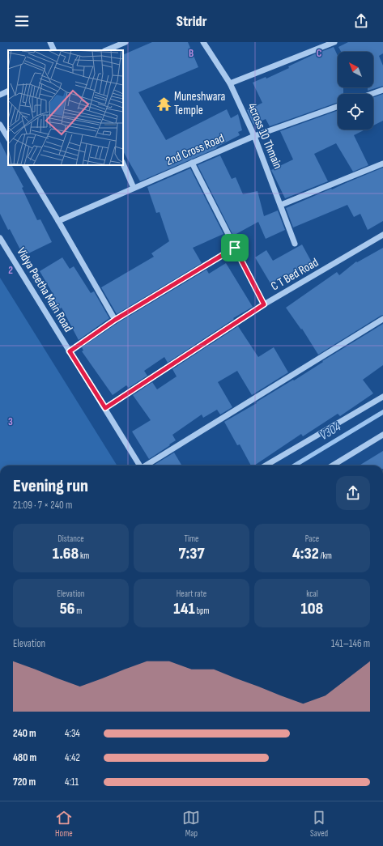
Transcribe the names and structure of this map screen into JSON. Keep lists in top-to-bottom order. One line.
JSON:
{"streets":{"street":["4cross 10 Thmain","2nd Cross Road","C T Bed Road","Vidya Peetha Main Road"]},"crossings":[["4cross 10 Thmain","2nd Cross Road"],["C T Bed Road","Vidya Peetha Main Road"]],"water":["V304"],"places":{"temple":["Muneshwara Temple"]},"north":"top left","page":{"header":"Stridr","heading":["Evening run","21:09 · 7 × 240 m"],"stats":[["Distance","1.68 km"],["Time","7:37"],["Pace","4:32 /km"],["Elevation","56 m"],["Heart rate","141 bpm"],["kcal","108"]],"chart":["Elevation","141–146 m"],"list":[{"name":"240 m","note":"4:34"},{"name":"480 m","note":"4:42"},{"name":"720 m","note":"4:11"}],"tabs":["Home","Map","Saved"]},"grid":{"columns":["B","C"],"rows":["2","3"]}}
